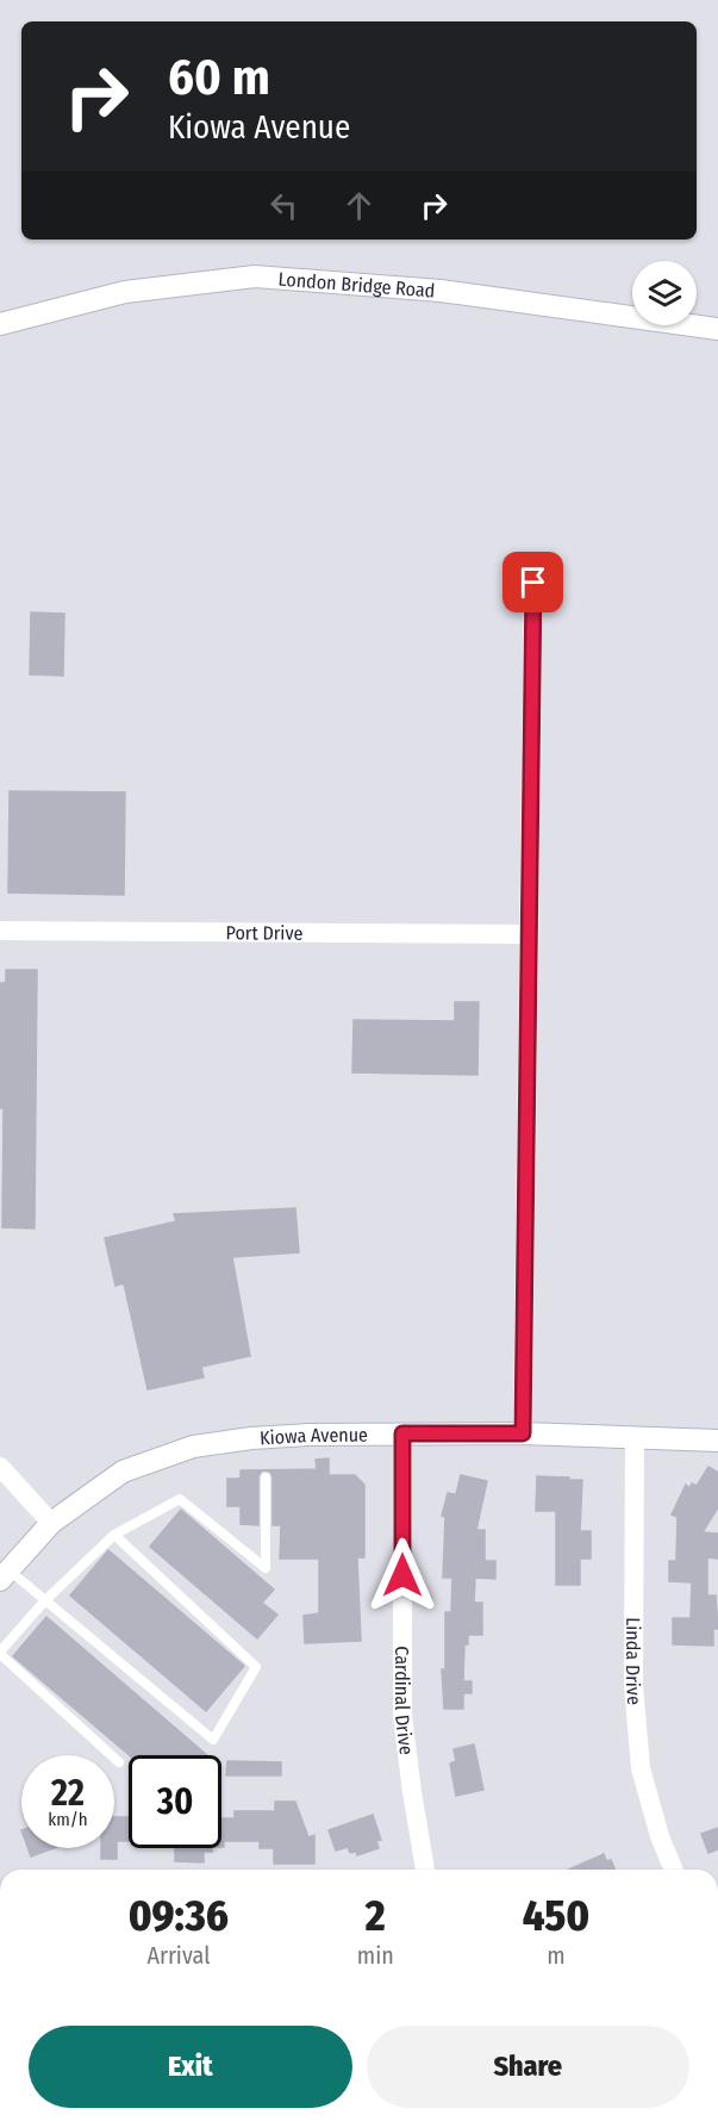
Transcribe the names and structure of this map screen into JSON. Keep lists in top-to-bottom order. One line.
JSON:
{"streets":{"street":["London Bridge Road","Port Drive","Kiowa Avenue","Linda Drive","Cardinal Drive"]},"crossings":[["Kiowa Avenue","Linda Drive"],["Kiowa Avenue","Cardinal Drive"]],"page":{"turn":["60 m","Kiowa Avenue"],"speed":"22 km/h","limit":"30","eta":["09:36","Arrival","2","min","450","m"],"buttons":["Exit","Share"]}}
